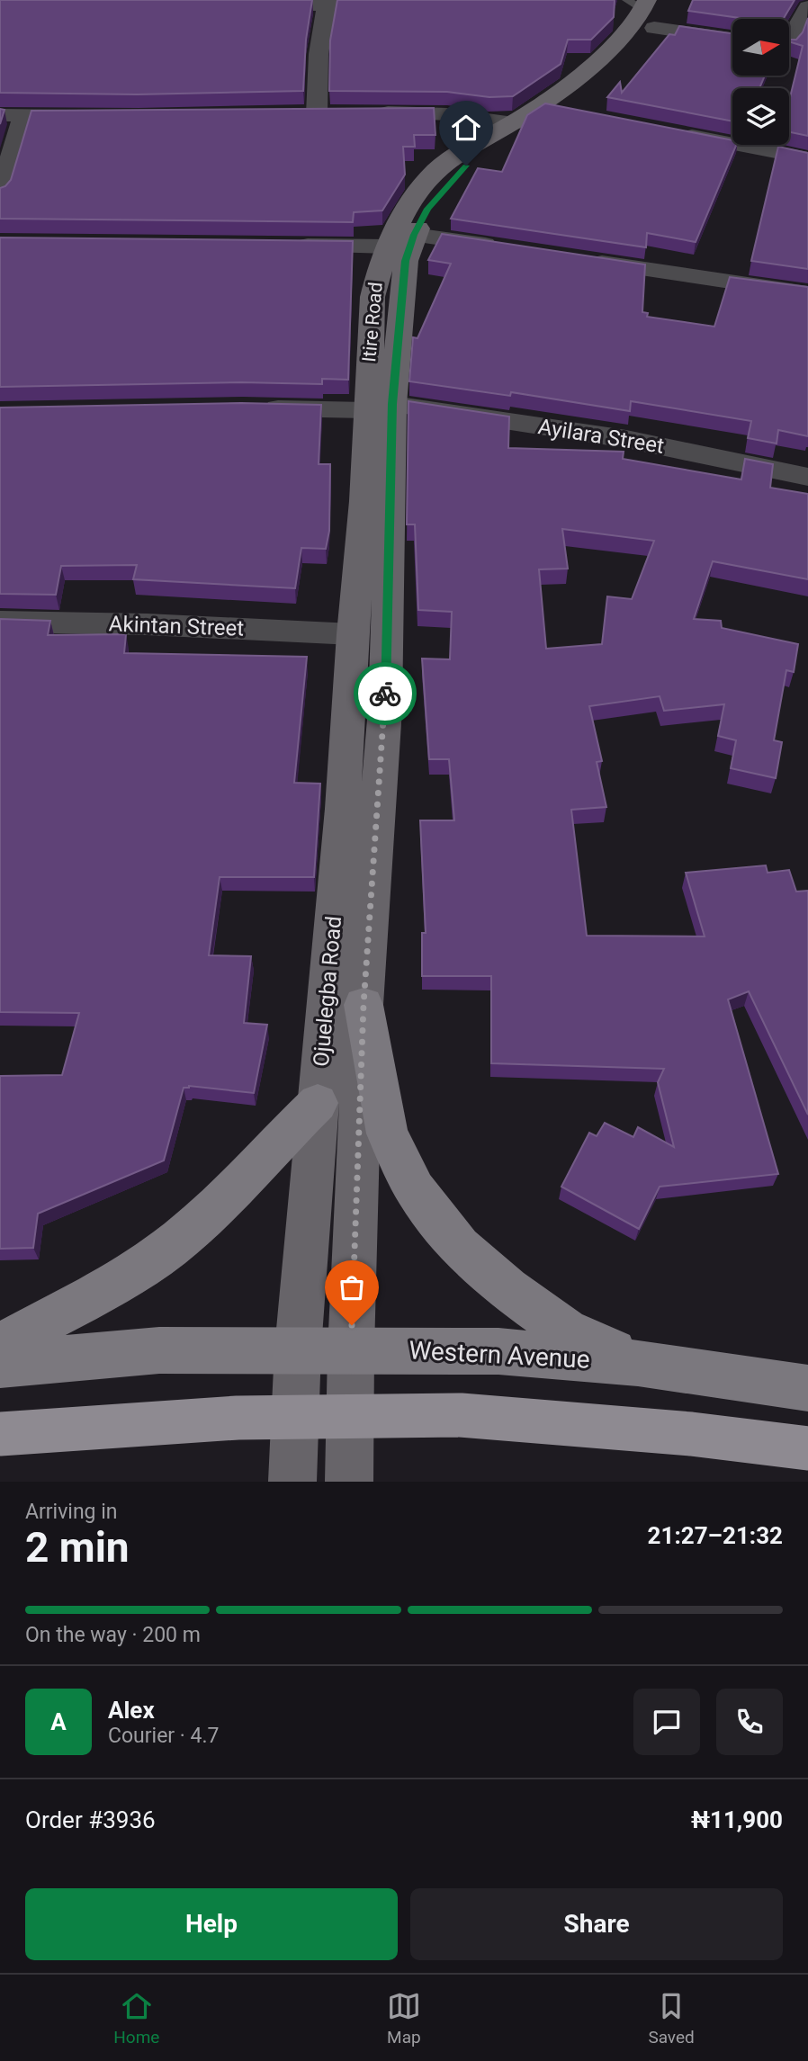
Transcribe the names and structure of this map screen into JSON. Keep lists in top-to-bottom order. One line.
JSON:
{"streets":{"main road":["Itire Road","Ojuelegba Road","Western Avenue"],"street":["Ayilara Street","Akintan Street"]},"crossings":[["Itire Road","Ayilara Street"],["Itire Road","Ojuelegba Road"],["Akintan Street","Ojuelegba Road"],["Ojuelegba Road","Western Avenue"]],"north":"right","page":{"heading":["2 min","Arriving in","21:27–21:32"],"panel":["Alex","Courier · 4.7","Order #3936","₦11,900"],"bar":"On the way · 200 m","round":"A","buttons":["Help","Share"],"tabs":["Home","Map","Saved"]}}
